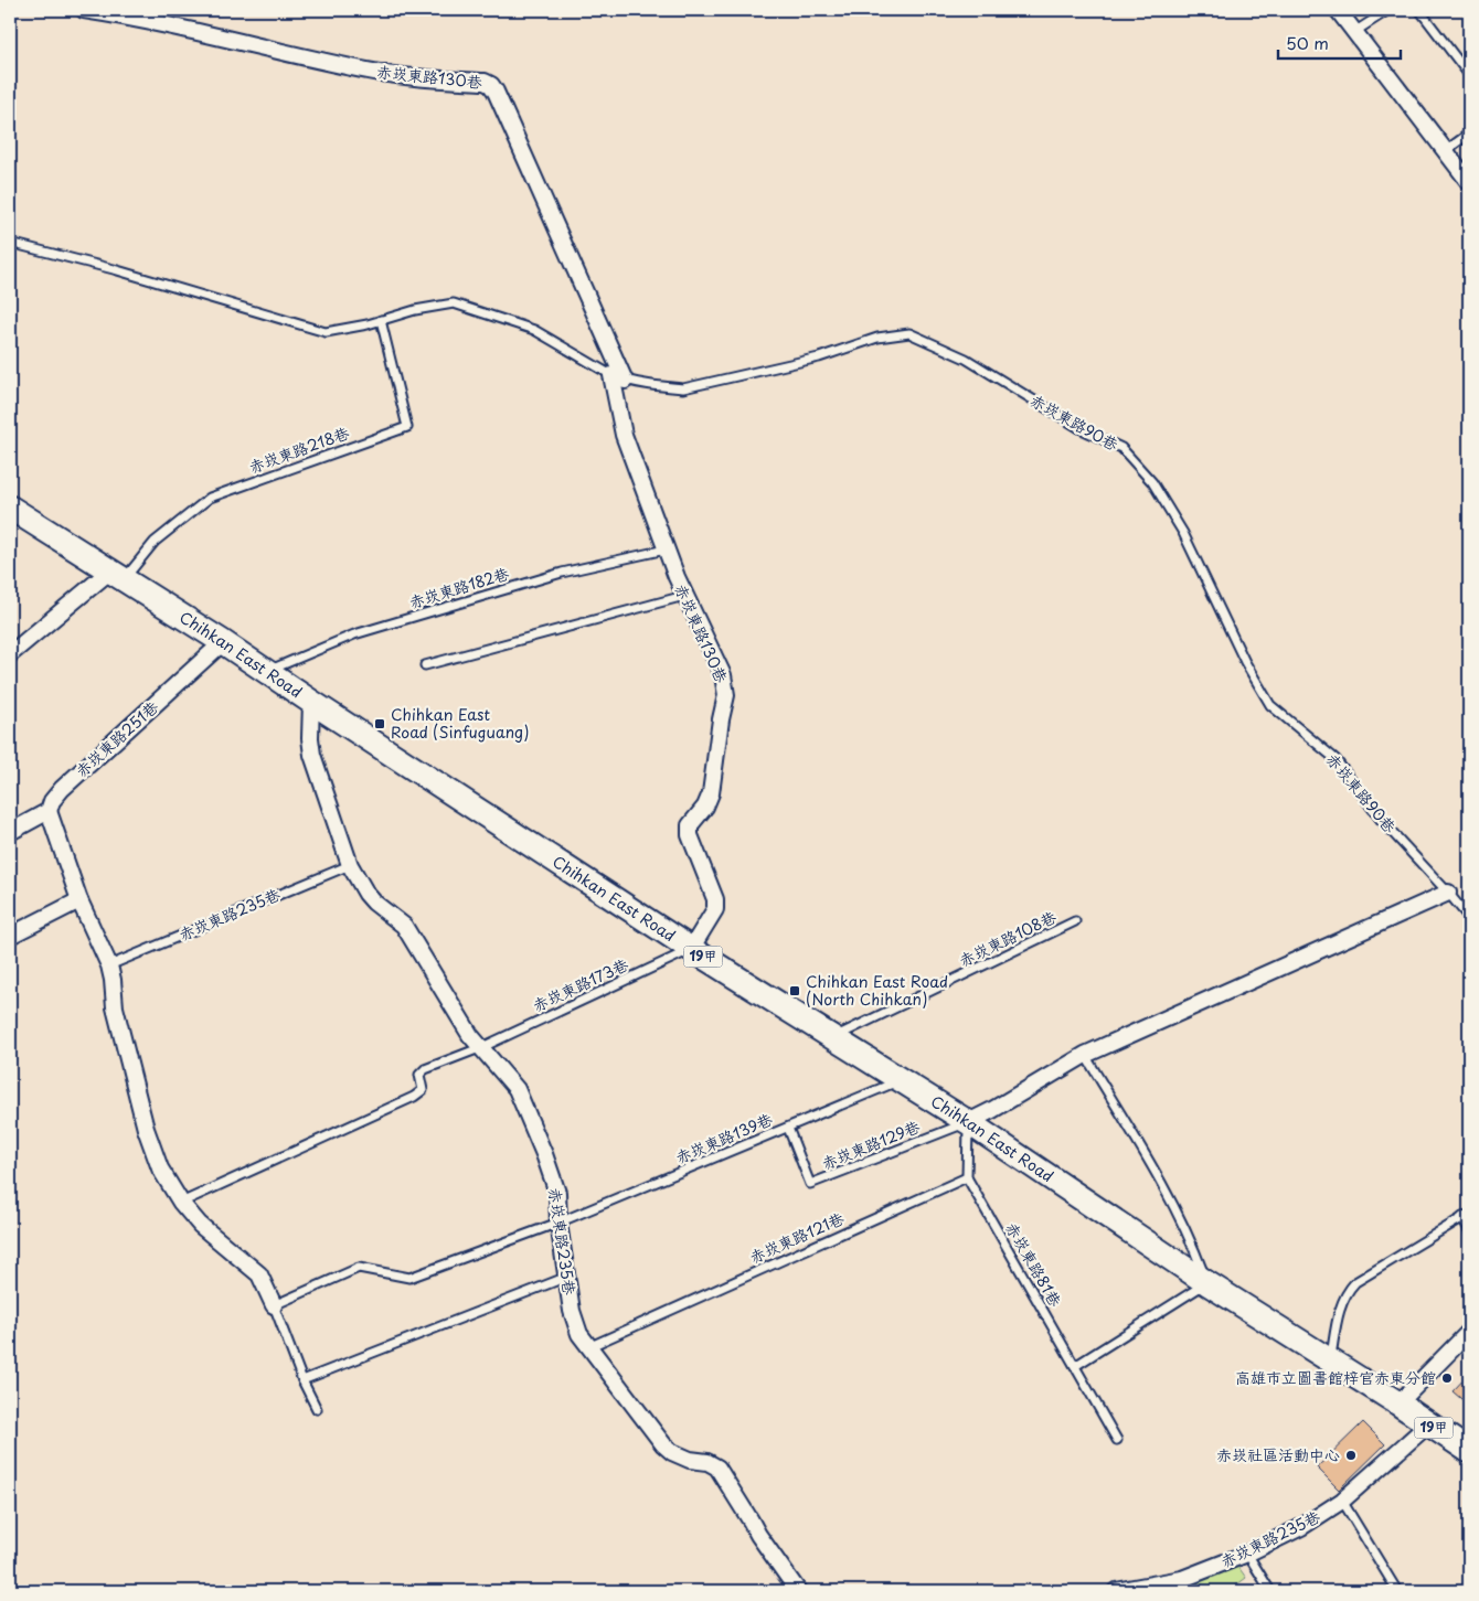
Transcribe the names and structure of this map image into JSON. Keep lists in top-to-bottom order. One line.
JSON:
{"streets":{"main road":["Chihkan East Road","19甲"],"street":["赤崁東路130巷","赤崁東路251巷","赤崁東路235巷"],"lane":["赤崁東路90巷","赤崁東路218巷","赤崁東路182巷","赤崁東路108巷","赤崁東路173巷","赤崁東路139巷","赤崁東路129巷","赤崁東路121巷","赤崁東路81巷"]},"crossings":[["赤崁東路130巷","赤崁東路90巷"],["赤崁東路130巷","赤崁東路182巷"],["赤崁東路130巷","Chihkan East Road"],["赤崁東路130巷","赤崁東路173巷"],["赤崁東路218巷","Chihkan East Road"],["赤崁東路182巷","Chihkan East Road"],["Chihkan East Road","赤崁東路251巷"],["Chihkan East Road","赤崁東路235巷"],["Chihkan East Road","赤崁東路108巷"],["Chihkan East Road","赤崁東路173巷"],["Chihkan East Road","赤崁東路139巷"],["Chihkan East Road","赤崁東路129巷"],["赤崁東路235巷","赤崁東路173巷"],["赤崁東路235巷","赤崁東路139巷"],["赤崁東路235巷","赤崁東路121巷"],["赤崁東路139巷","赤崁東路129巷"],["赤崁東路121巷","赤崁東路81巷"]],"places":{"transit":["Chihkan East Road (Sinfuguang)","Chihkan East Road (North Chihkan)"],"other":["高雄市立圖書館梓官赤東分館","赤崁社區活動中心"]},"scale_bar":"50 m"}
